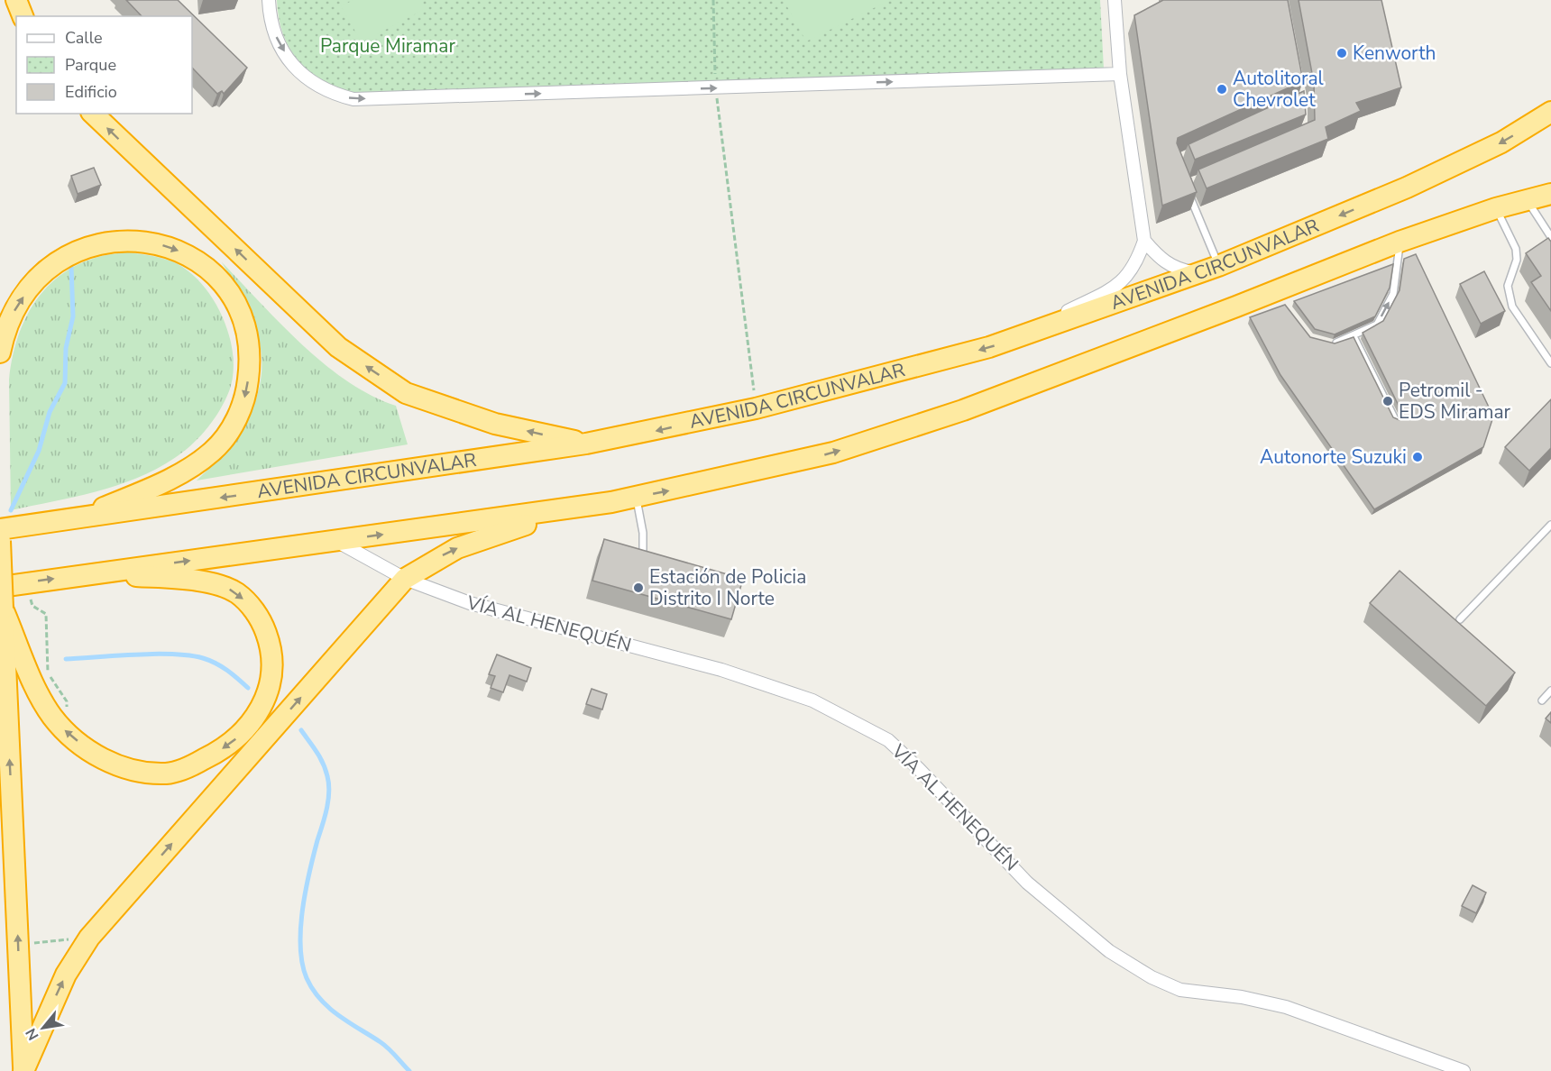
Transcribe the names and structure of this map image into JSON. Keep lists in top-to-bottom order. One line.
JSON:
{"streets":{"highway":["AVENIDA CIRCUNVALAR"],"street":["VÍA AL HENEQUÉN"]},"parks":["Parque Miramar"],"places":["Kenworth","Autolitoral Chevrolet","Petromil - EDS Miramar","Autonorte Suzuki","Estación de Policia Distrito I Norte"],"legend":["Calle","Parque","Edificio"],"north":"bottom left"}
